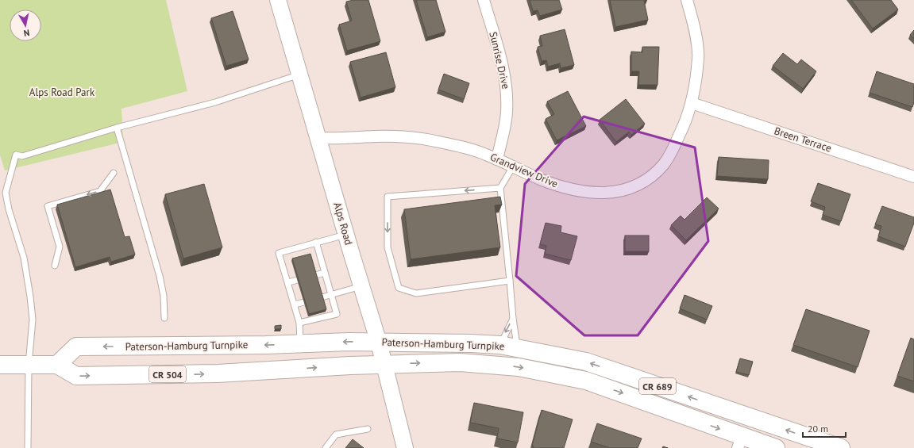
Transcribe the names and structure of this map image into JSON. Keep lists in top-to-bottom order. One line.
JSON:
{"streets":{"main road":["Alps Road","Paterson-Hamburg Turnpike","CR 504","CR 689"],"street":["Sunrise Drive","Breen Terrace","Grandview Drive"]},"crossings":[["Sunrise Drive","Grandview Drive"],["Breen Terrace","Grandview Drive"],["Grandview Drive","Alps Road"],["Alps Road","Paterson-Hamburg Turnpike"]],"parks":["Alps Road Park"],"scale_bar":"20 m","north":"bottom"}
